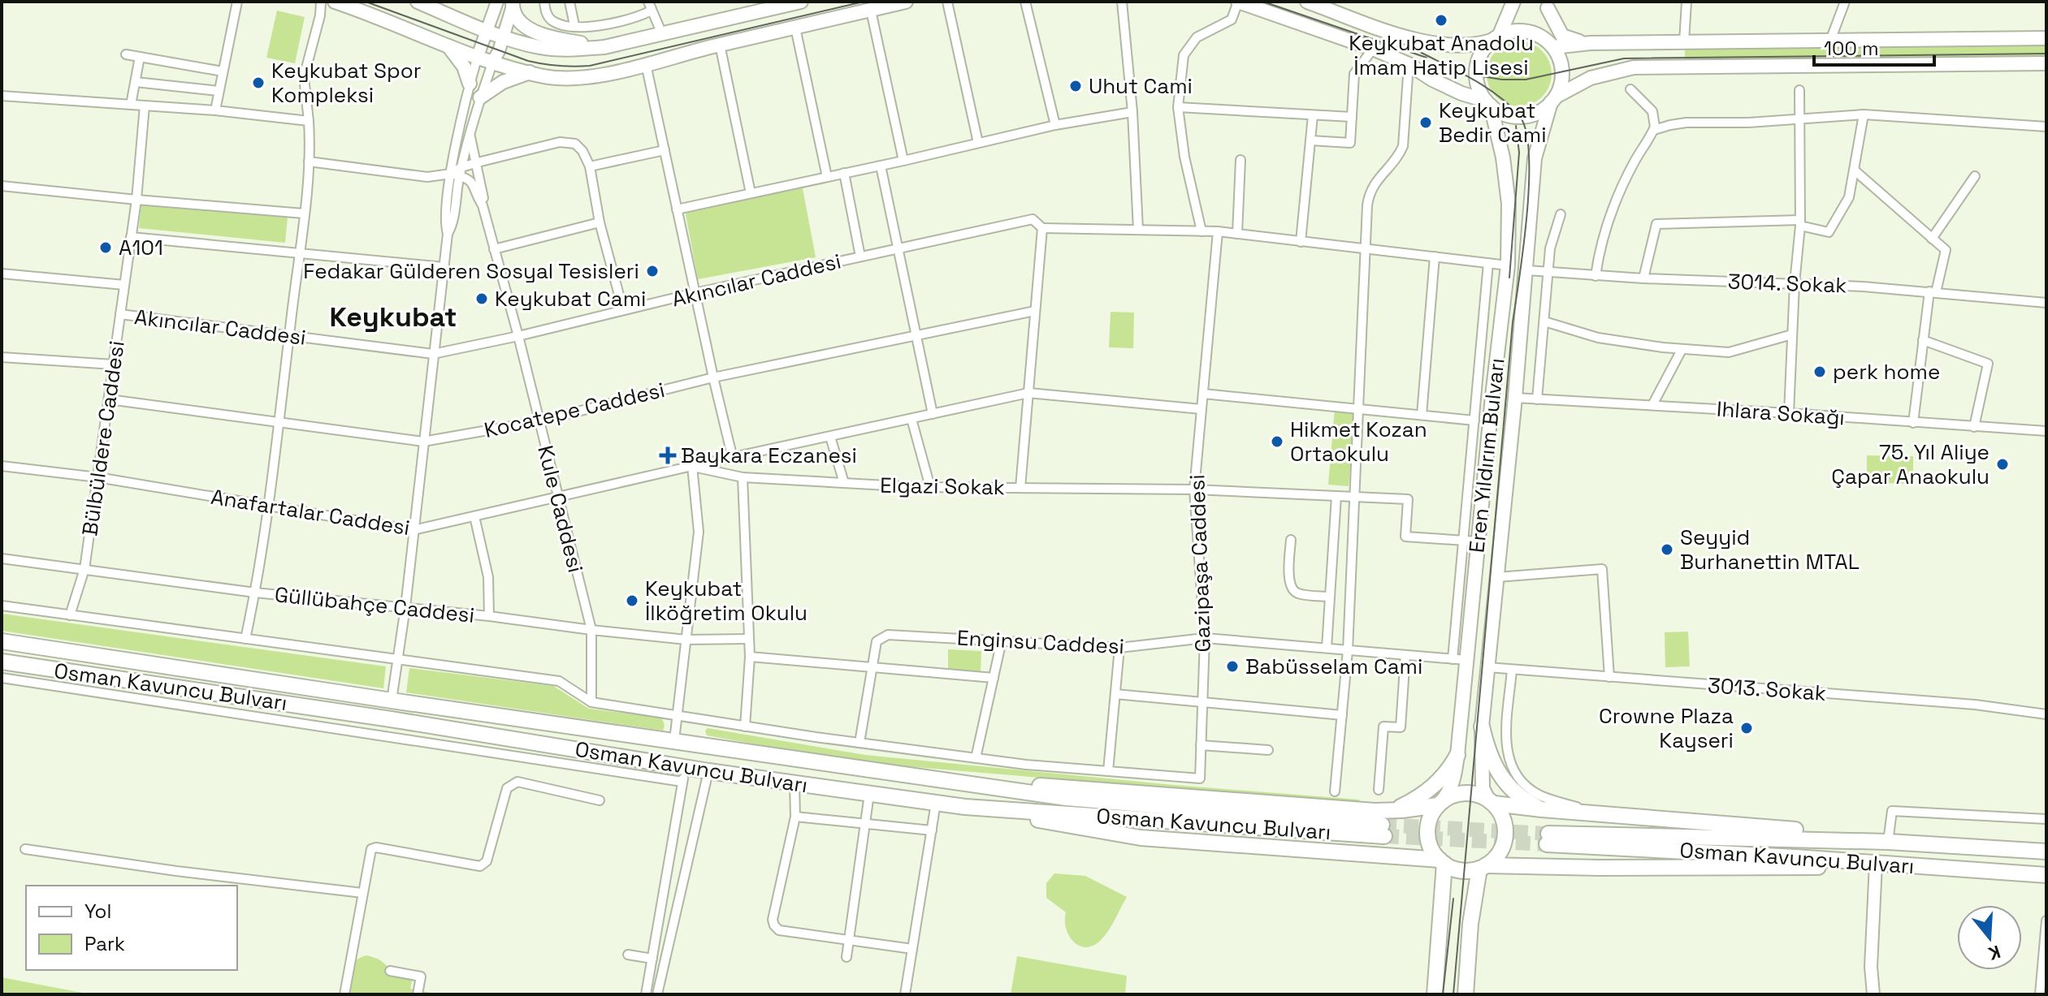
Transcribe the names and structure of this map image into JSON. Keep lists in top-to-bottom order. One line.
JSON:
{"streets":{"highway":["Osman Kavuncu Bulvarı"],"main road":["Eren Yıldırım Bulvarı"],"street":["Akıncılar Caddesi","3014. Sokak","Kocatepe Caddesi","Ihlara Sokağı","Bülbüldere Caddesi","Elgazi Sokak","Kule Caddesi","Anafartalar Caddesi","Gazipaşa Caddesi","Güllübahçe Caddesi","Enginsu Caddesi","3013. Sokak"]},"crossings":[["Akıncılar Caddesi","Bülbüldere Caddesi"],["Akıncılar Caddesi","Kule Caddesi"],["3014. Sokak","Eren Yıldırım Bulvarı"],["Kocatepe Caddesi","Bülbüldere Caddesi"],["Kocatepe Caddesi","Kule Caddesi"],["Ihlara Sokağı","Eren Yıldırım Bulvarı"],["Bülbüldere Caddesi","Anafartalar Caddesi"],["Bülbüldere Caddesi","Güllübahçe Caddesi"],["Eren Yıldırım Bulvarı","Enginsu Caddesi"],["Eren Yıldırım Bulvarı","3013. Sokak"],["Elgazi Sokak","Anafartalar Caddesi"],["Elgazi Sokak","Gazipaşa Caddesi"],["Kule Caddesi","Anafartalar Caddesi"],["Kule Caddesi","Güllübahçe Caddesi"],["Anafartalar Caddesi","Gazipaşa Caddesi"],["Gazipaşa Caddesi","Enginsu Caddesi"]],"districts":["Keykubat"],"places":{"other":["Keykubat Anadolu İmam Hatip Lisesi","Keykubat Spor Kompleksi","Uhut Cami","Keykubat Bedir Cami","A101","Fedakar Gülderen Sosyal Tesisleri","Keykubat Cami","perk home","Hikmet Kozan Ortaokulu","75. Yıl Aliye Çapar Anaokulu","Seyyid Burhanettin MTAL","Keykubat İlköğretim Okulu","Babüsselam Cami","Crowne Plaza Kayseri"],"health":["Baykara Eczanesi"]},"legend":["Yol","Park"],"scale_bar":"100 m","north":"bottom"}
